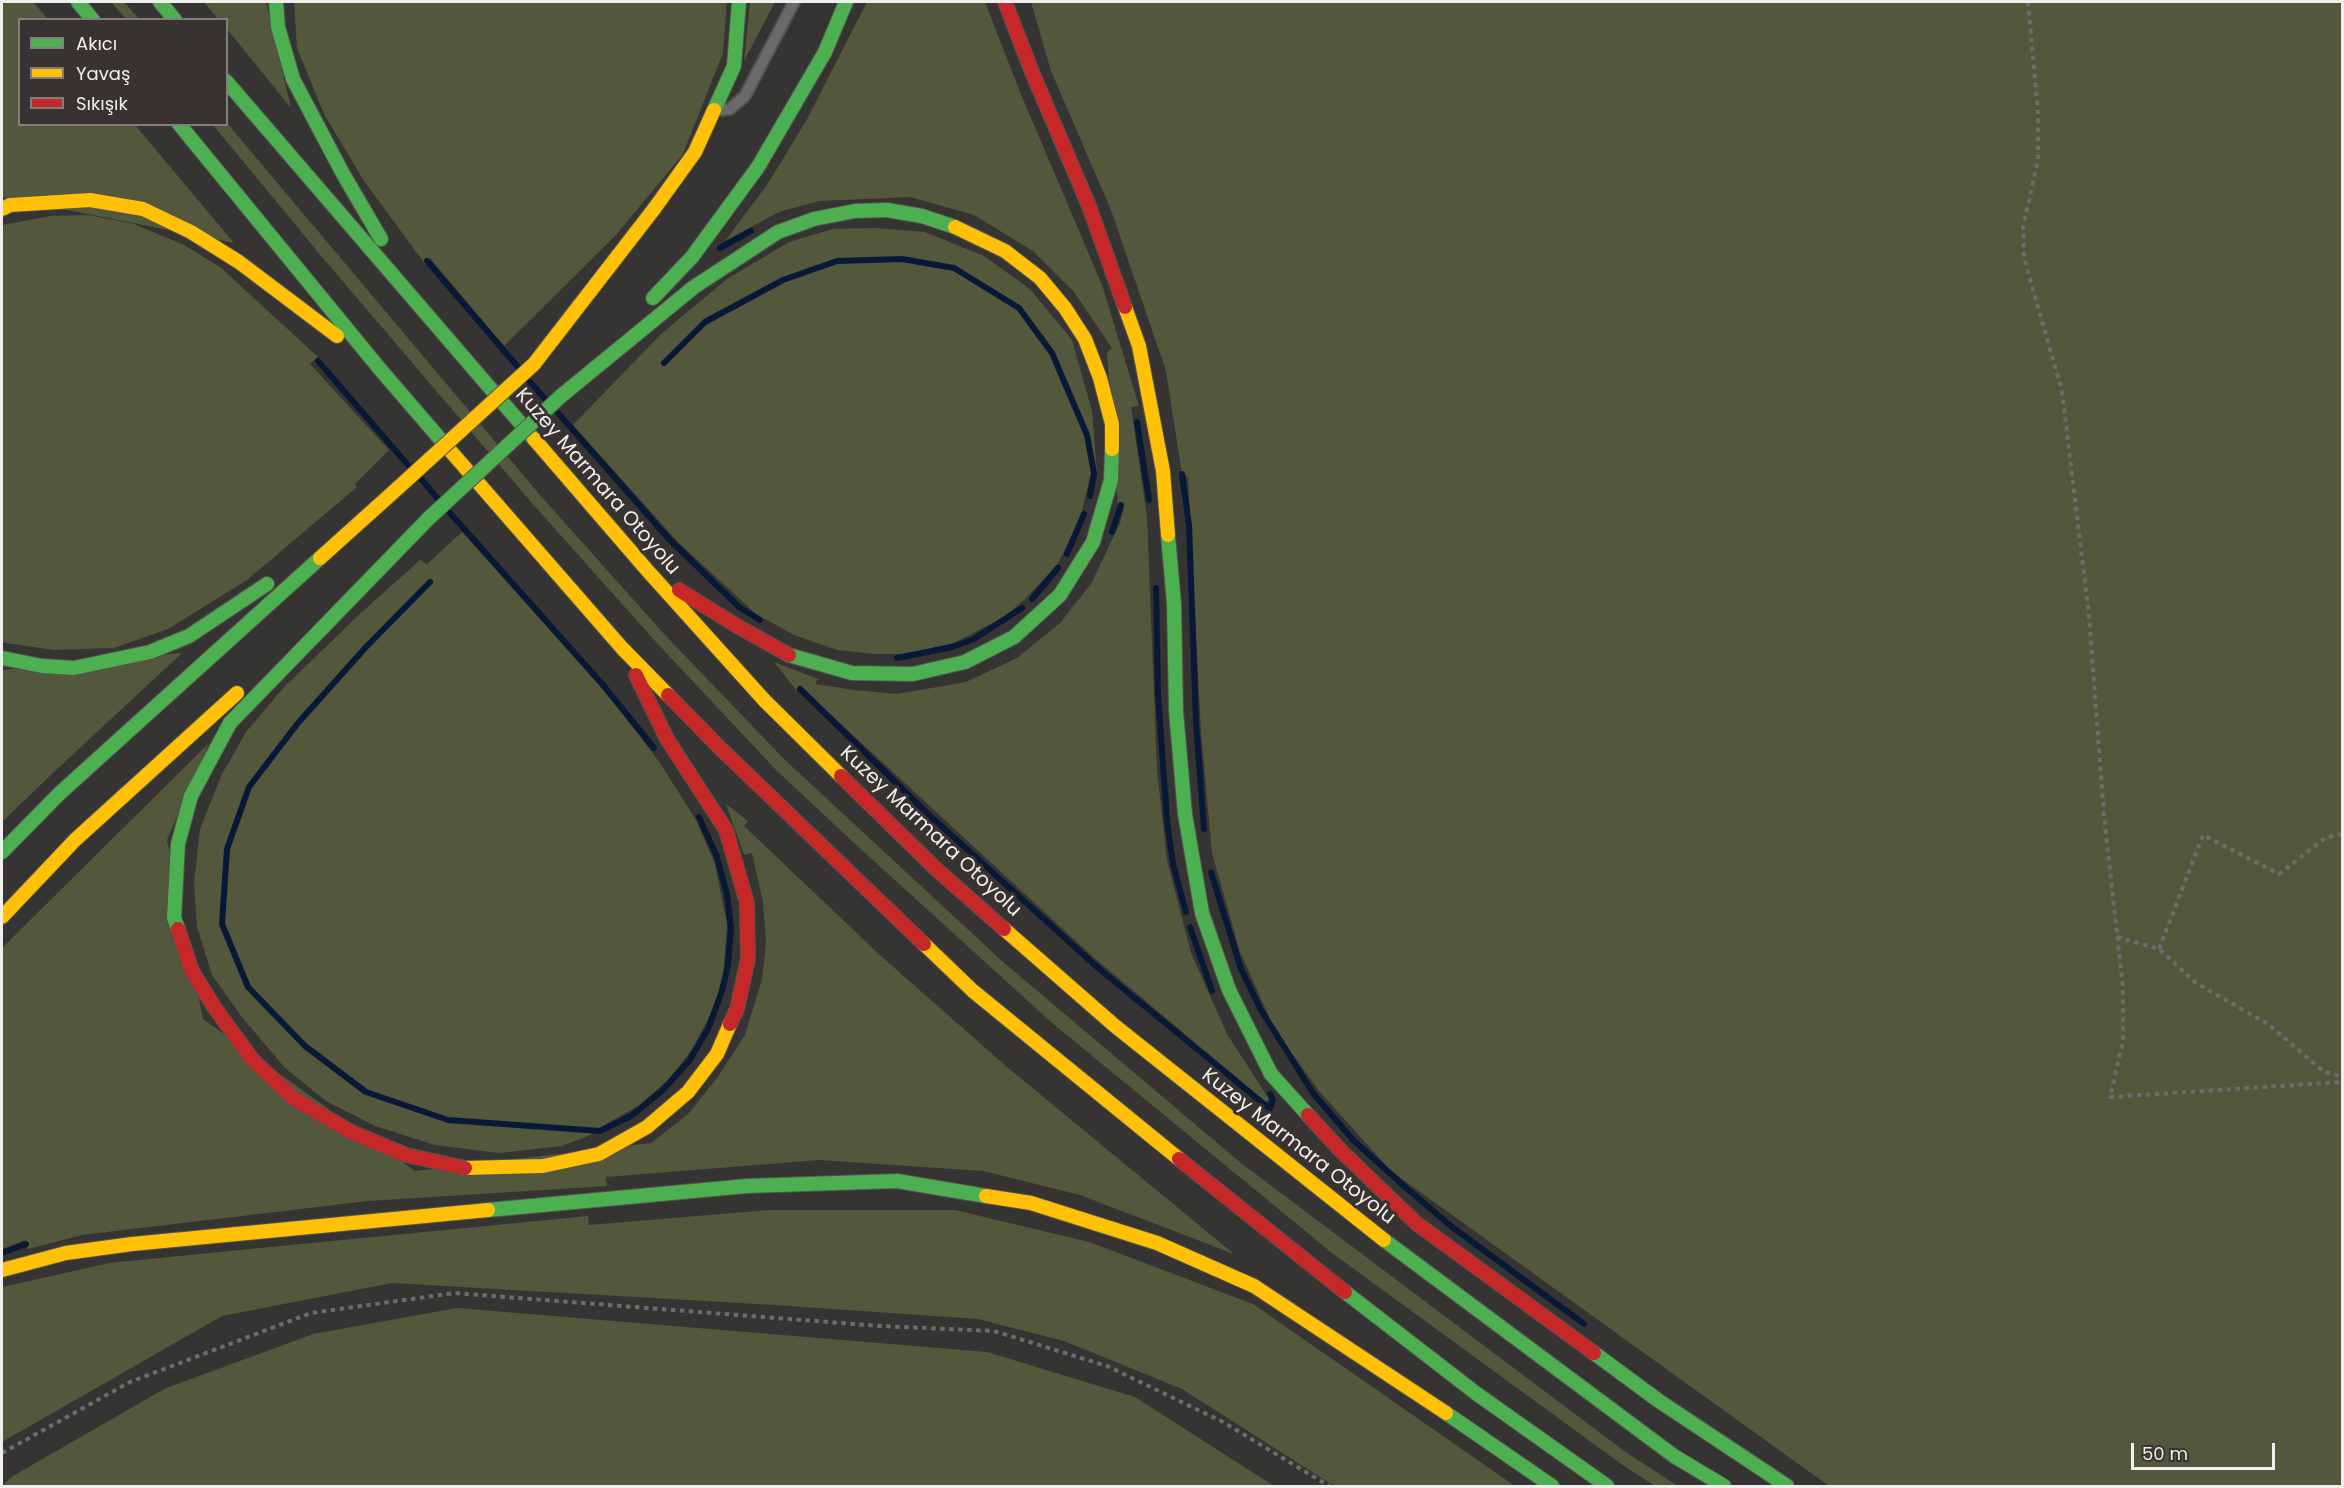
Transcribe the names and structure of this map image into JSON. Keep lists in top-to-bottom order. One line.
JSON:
{"streets":{"highway":["Kuzey Marmara Otoyolu"]},"legend":["Akıcı","Yavaş","Sıkışık"],"scale_bar":"50 m"}
